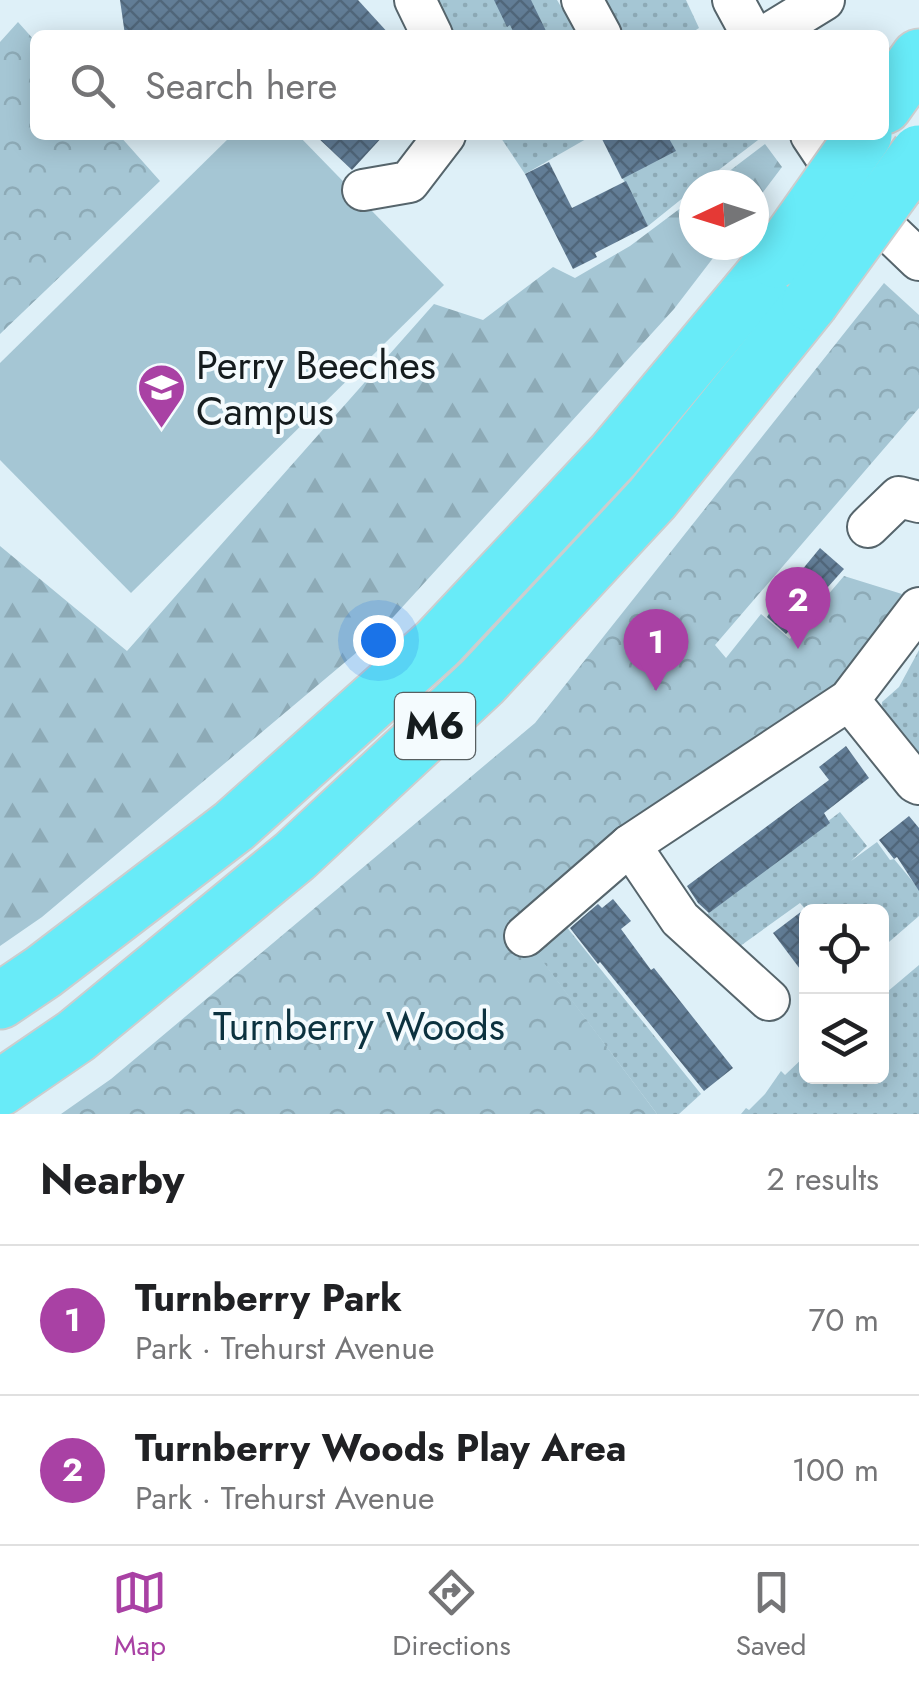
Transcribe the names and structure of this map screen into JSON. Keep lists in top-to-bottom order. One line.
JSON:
{"streets":{"highway":["M6"]},"parks":["Turnberry Woods"],"places":{"school or university":["Perry Beeches Campus"]},"north":"left","page":{"search":"Search here","pins":["2","1"],"heading":["Nearby","2 results"],"list":[{"mark":"1","name":"Turnberry Park","note":"Park · Trehurst Avenue","value":"70 m"},{"mark":"2","name":"Turnberry Woods Play Area","note":"Park · Trehurst Avenue","value":"100 m"}],"nav":["Map","Directions","Saved"]}}
